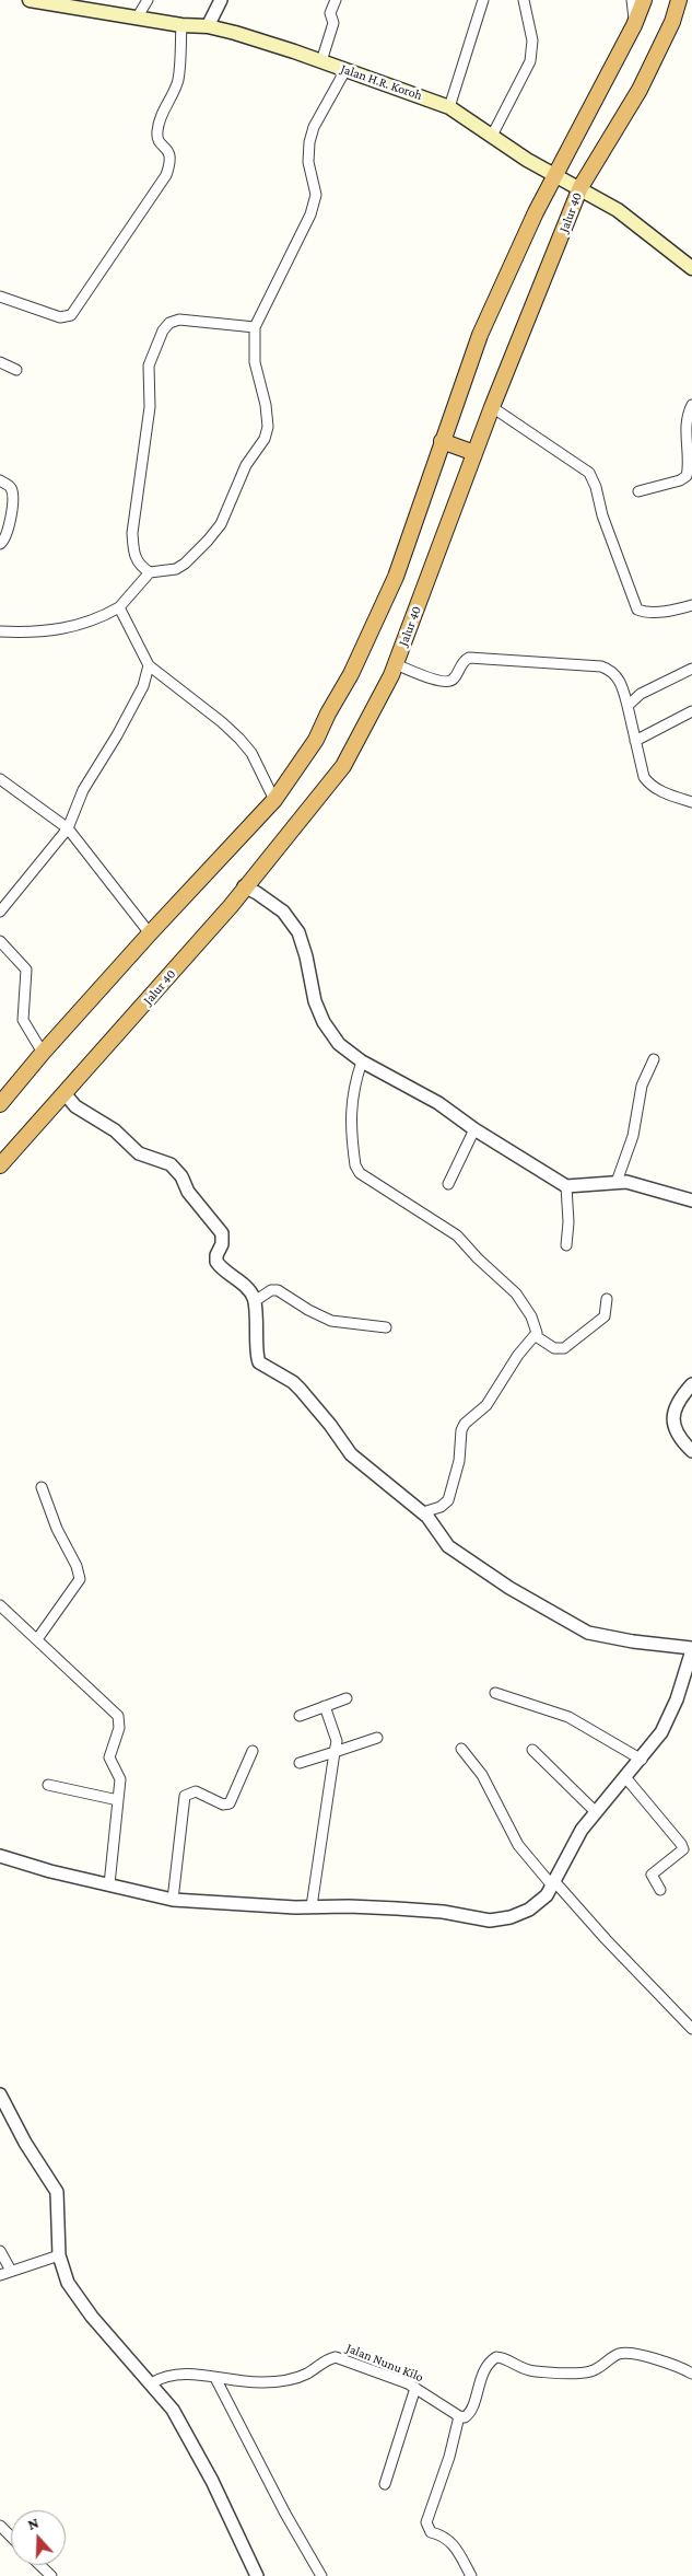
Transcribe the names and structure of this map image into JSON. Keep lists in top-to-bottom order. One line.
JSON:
{"streets":{"highway":["Jalur 40"],"main road":["Jalan H.R. Koroh"],"street":["Jalan Nunu Kilo"]},"crossings":[["Jalan H.R. Koroh","Jalur 40"]],"north":"top"}
